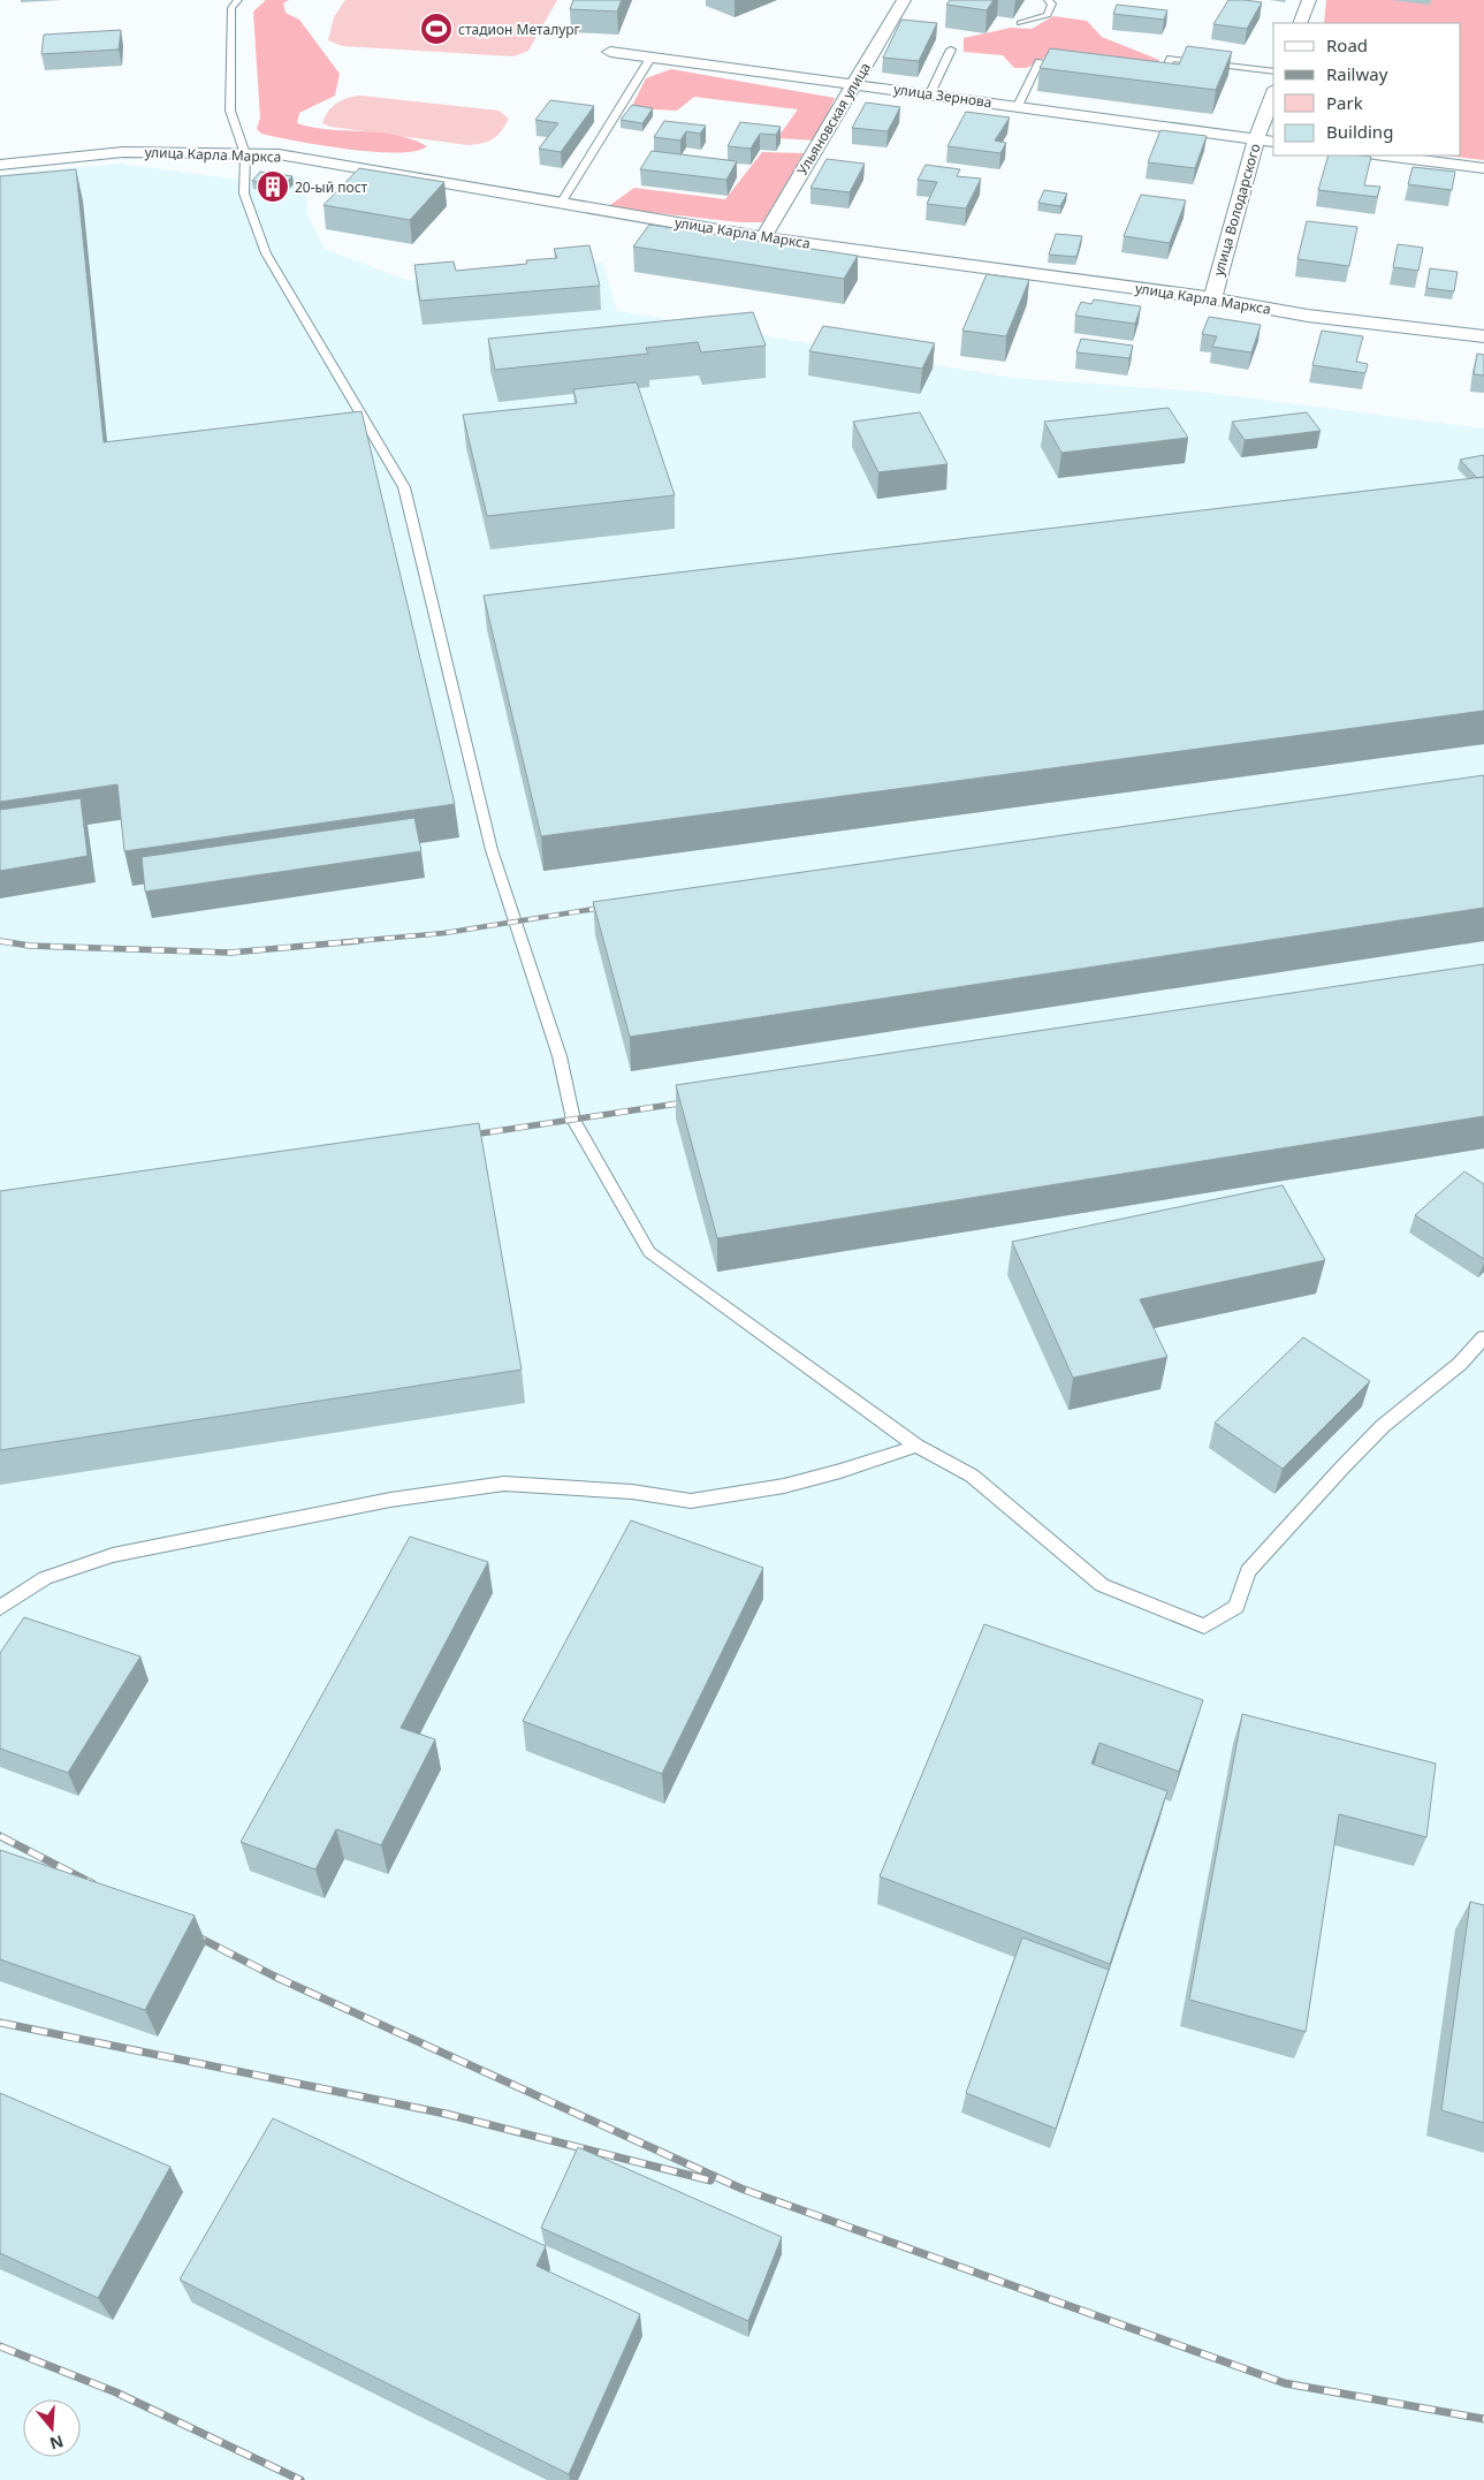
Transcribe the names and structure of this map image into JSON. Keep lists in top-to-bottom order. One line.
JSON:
{"streets":{"street":["улица Зернова","Ульяновская улица","улица Карла Маркса","улица Володарского"]},"crossings":[["улица Зернова","Ульяновская улица"],["улица Зернова","улица Володарского"],["Ульяновская улица","улица Карла Маркса"],["улица Карла Маркса","улица Володарского"]],"places":{"sports":["стадион Металург"],"building":["20-ый пост"]},"legend":["Road","Railway","Park","Building"],"north":"bottom"}
